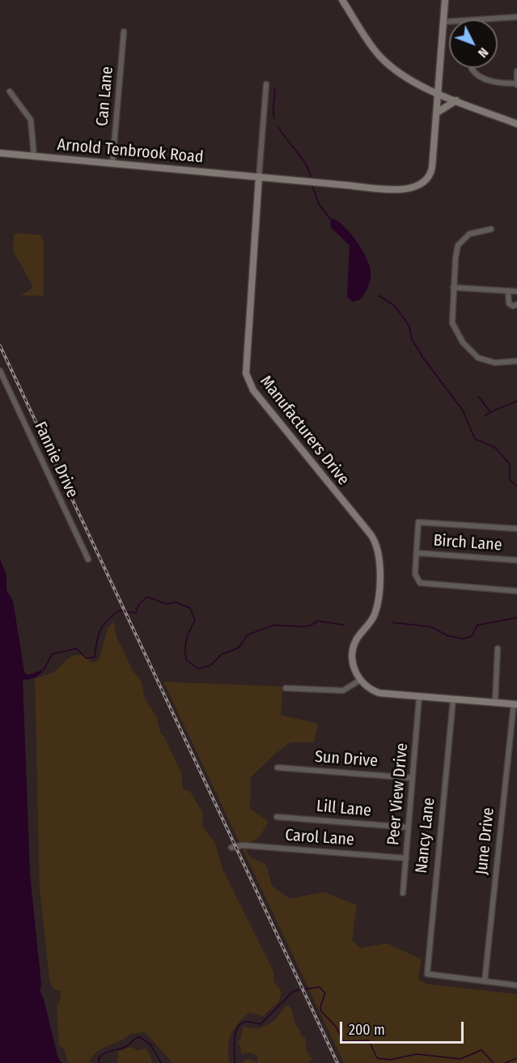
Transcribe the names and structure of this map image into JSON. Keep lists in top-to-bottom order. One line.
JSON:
{"streets":{"street":["Can Lane","Arnold Tenbrook Road","Manufacturers Drive","Fannie Drive","Birch Lane","Sun Drive","Peer View Drive","Lill Lane","Nancy Lane","Carol Lane","June Drive"]},"crossings":[["Can Lane","Arnold Tenbrook Road"],["Arnold Tenbrook Road","Manufacturers Drive"],["Sun Drive","Peer View Drive"],["Peer View Drive","Lill Lane"],["Peer View Drive","Carol Lane"],["Nancy Lane","June Drive"]],"scale_bar":"200 m","north":"bottom right"}
